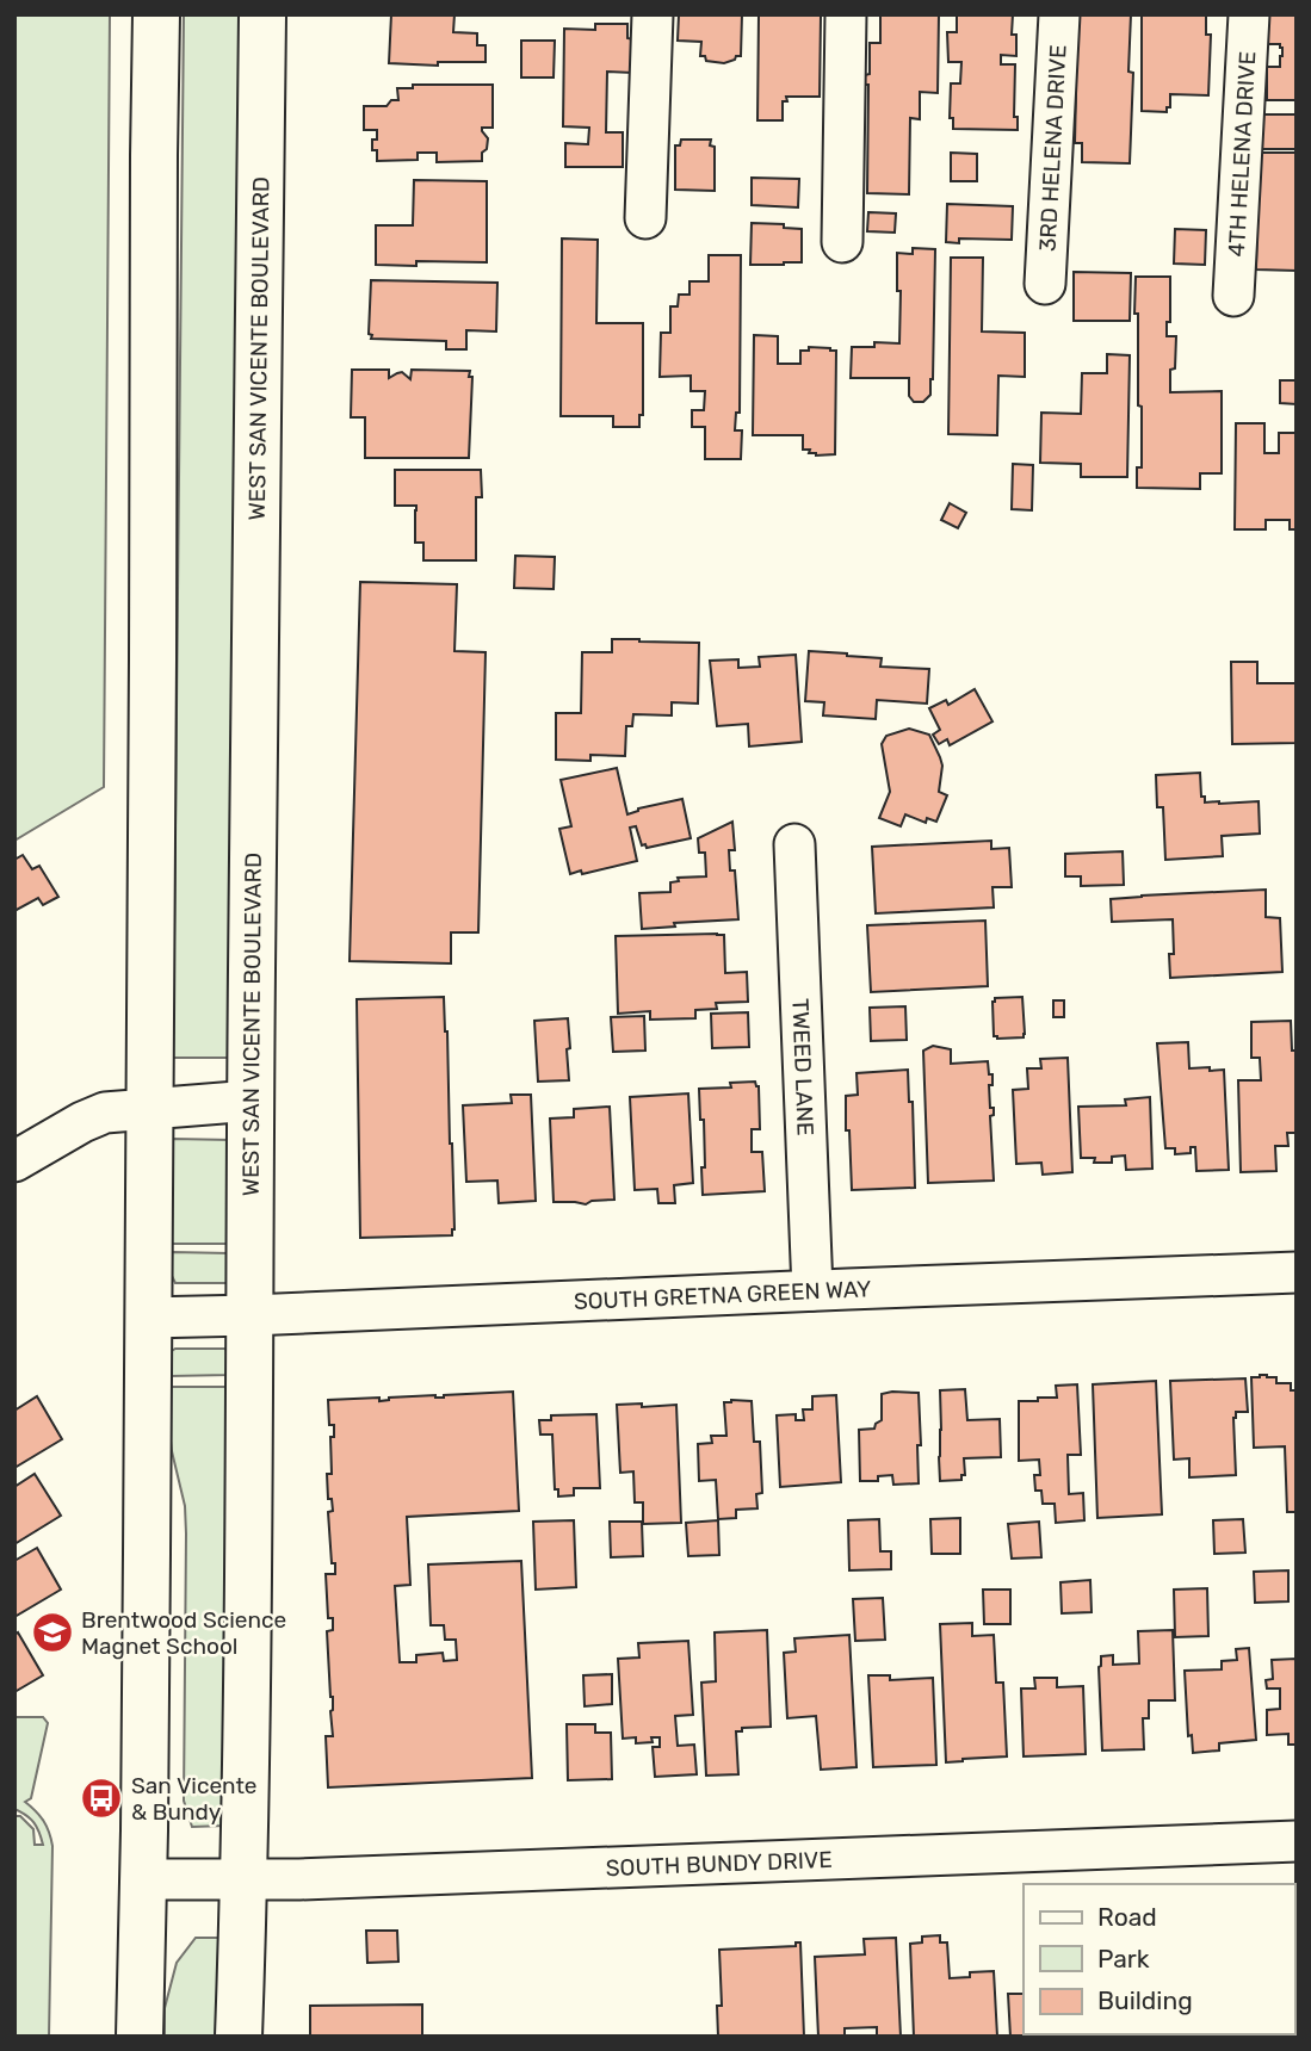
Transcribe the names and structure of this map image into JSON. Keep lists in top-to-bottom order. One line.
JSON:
{"streets":{"main road":["WEST SAN VICENTE BOULEVARD"],"street":["3RD HELENA DRIVE","4TH HELENA DRIVE","TWEED LANE","SOUTH GRETNA GREEN WAY","SOUTH BUNDY DRIVE"]},"crossings":[["WEST SAN VICENTE BOULEVARD","SOUTH GRETNA GREEN WAY"],["WEST SAN VICENTE BOULEVARD","SOUTH BUNDY DRIVE"],["TWEED LANE","SOUTH GRETNA GREEN WAY"]],"places":{"school or university":["Brentwood Science Magnet School"],"bus stop":["San Vicente & Bundy"]},"legend":["Road","Park","Building"]}
